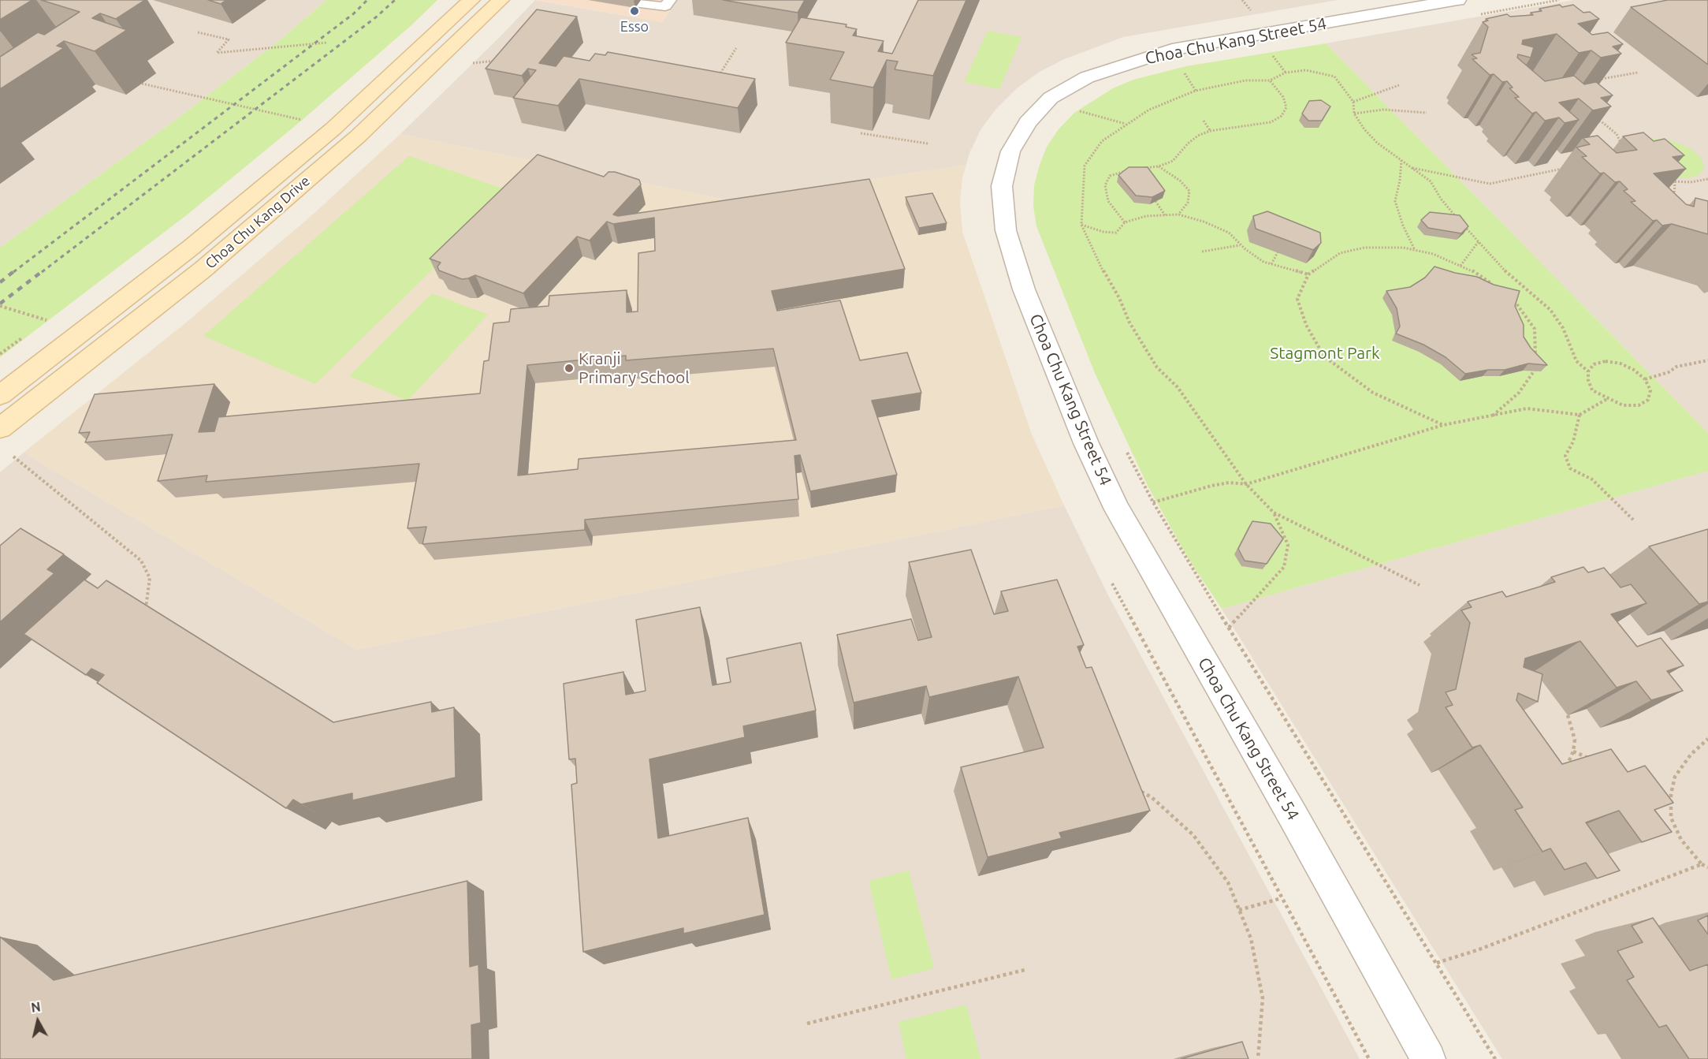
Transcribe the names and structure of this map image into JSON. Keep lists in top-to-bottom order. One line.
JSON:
{"streets":{"main road":["Choa Chu Kang Drive"],"street":["Choa Chu Kang Street 54"]},"parks":["Stagmont Park"],"places":["Esso","Kranji Primary School"],"north":"top"}
